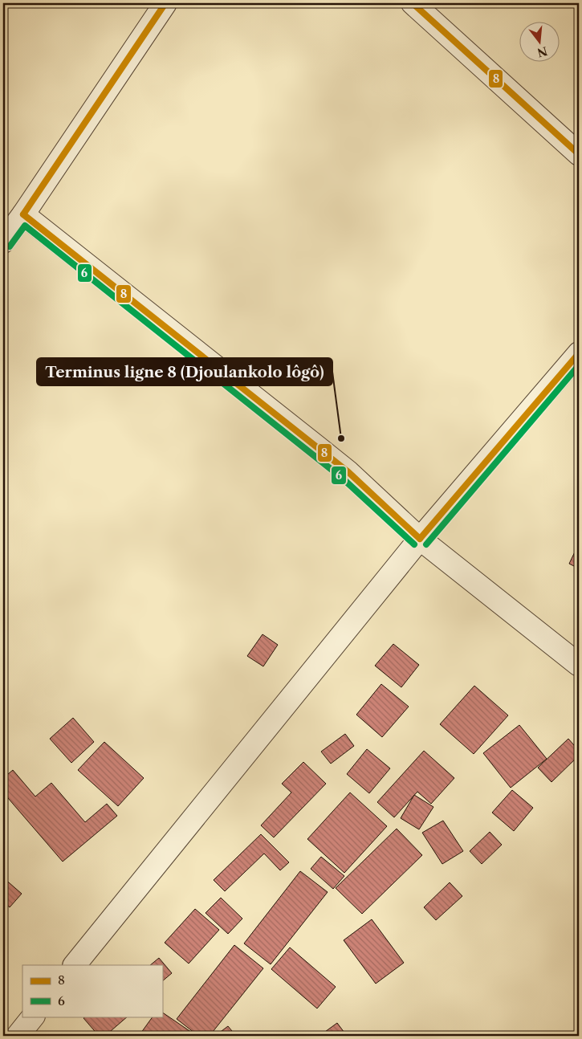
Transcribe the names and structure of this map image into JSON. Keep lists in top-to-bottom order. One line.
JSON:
{"places":["Terminus ligne 8 (Djoulankolo lôgô)"],"lines":["transit line 8","transit line 6"],"legend":["8","6"],"north":"bottom"}
